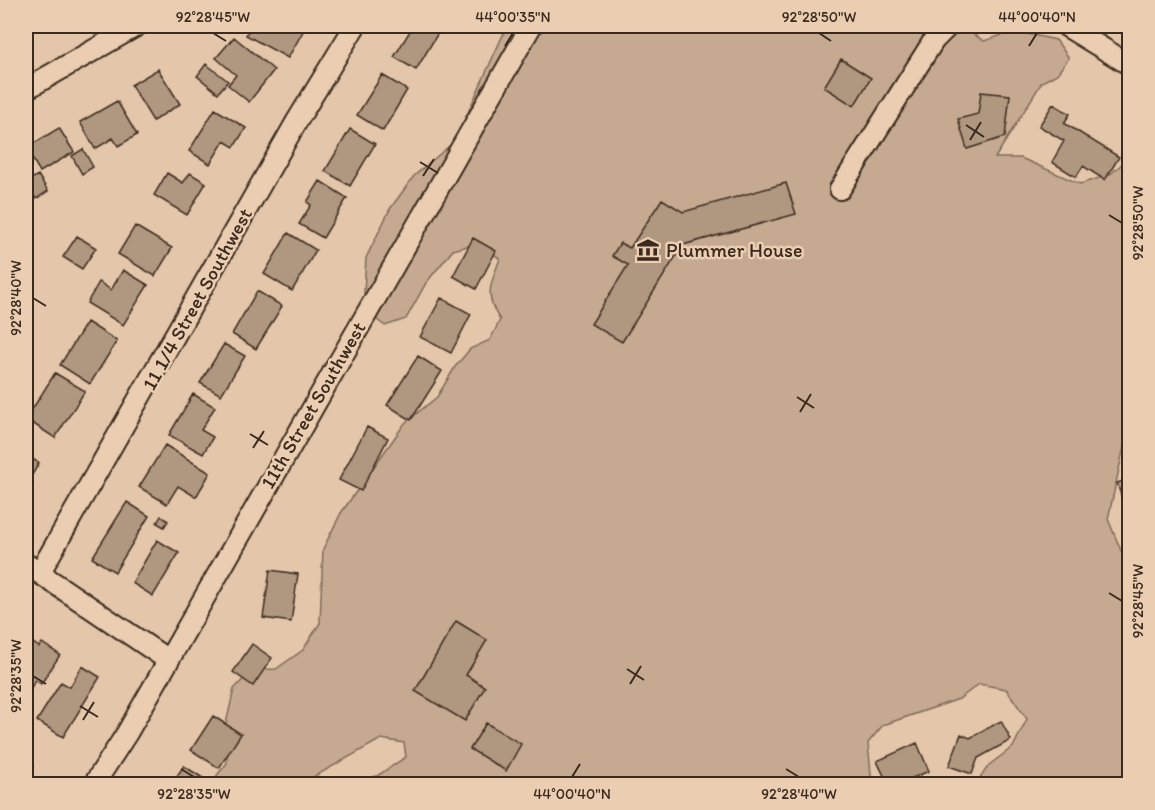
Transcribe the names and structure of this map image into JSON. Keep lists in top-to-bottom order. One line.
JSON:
{"streets":{"street":["11 1/4 Street Southwest","11th Street Southwest"]},"places":{"museum":["Plummer House"]},"coordinates":["92°28'45\"W","44°00'35\"N","92°28'50\"W","44°00'40\"N","92°28'40\"W","92°28'35\"W"]}
